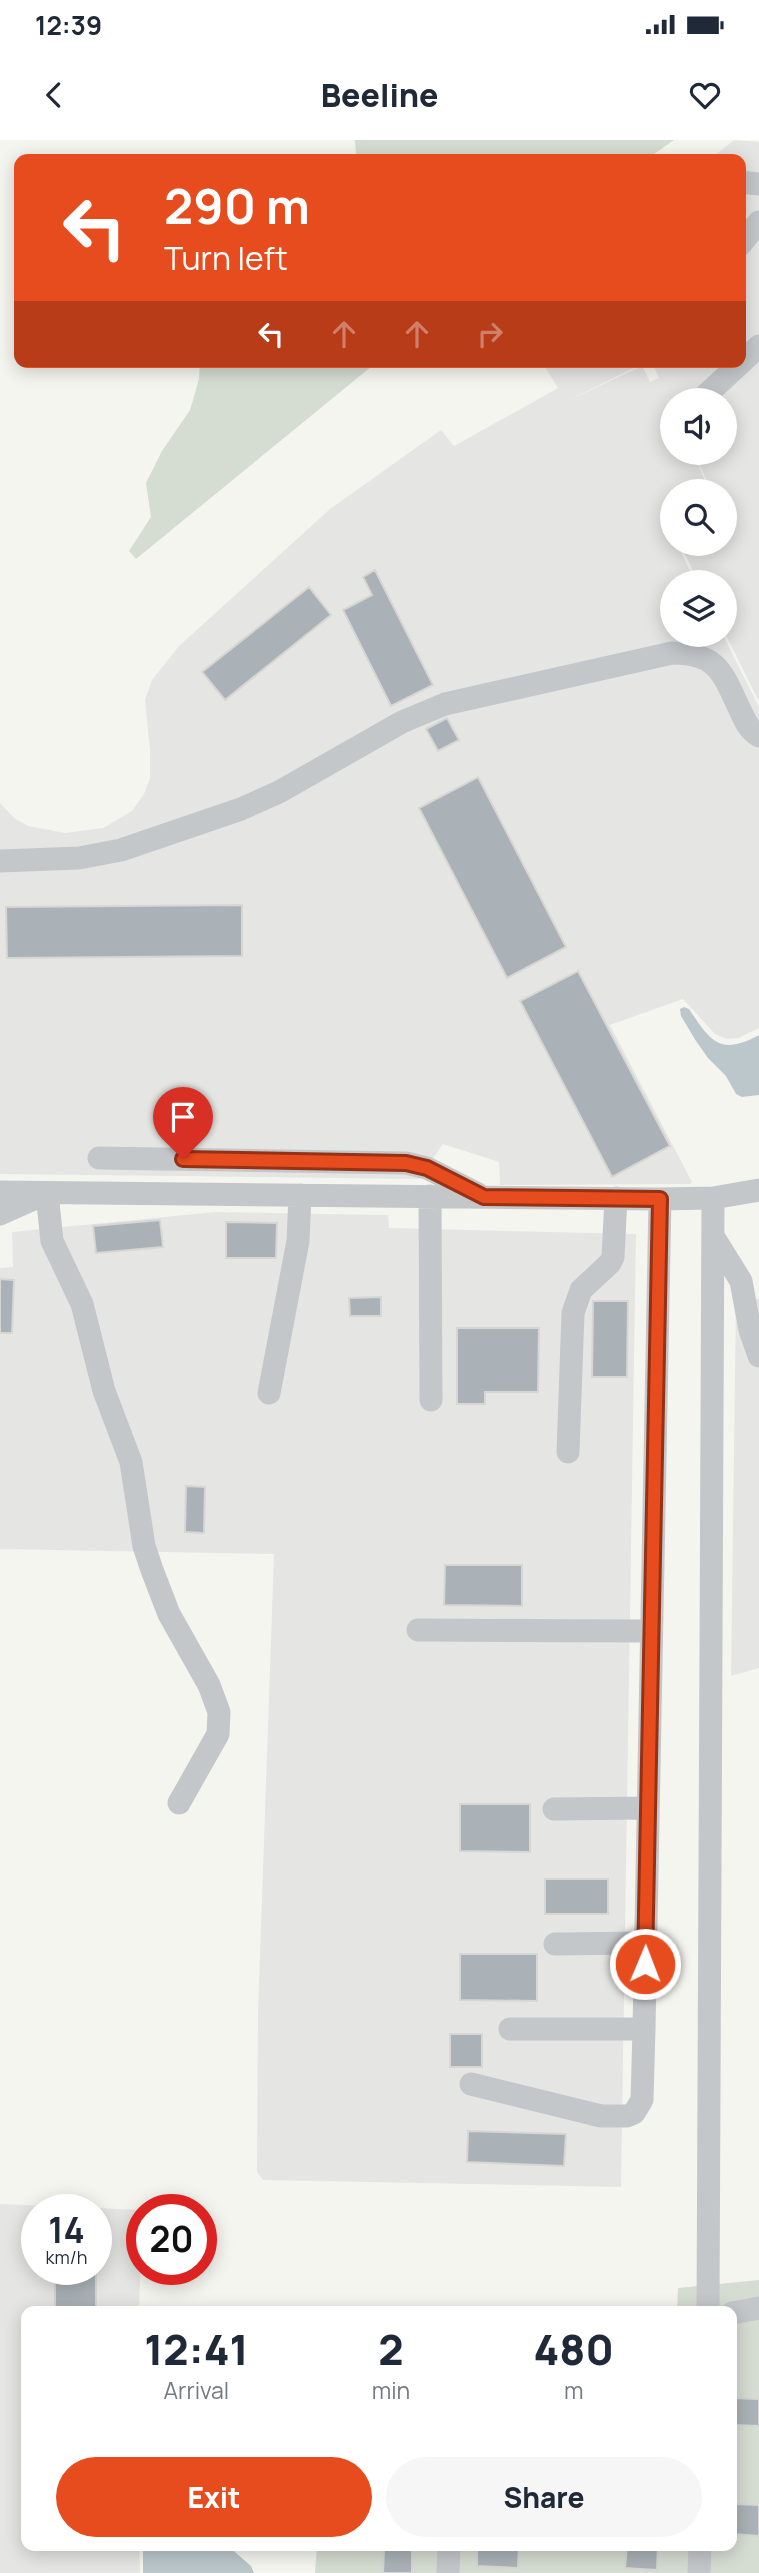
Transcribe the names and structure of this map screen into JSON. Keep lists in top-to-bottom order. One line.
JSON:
{"page":{"status":"12:39","header":"Beeline","turn":["290 m","Turn left"],"speed":"14 km/h","limit":"20","eta":["12:41","Arrival","2","min","480","m"],"buttons":["Exit","Share"]}}
